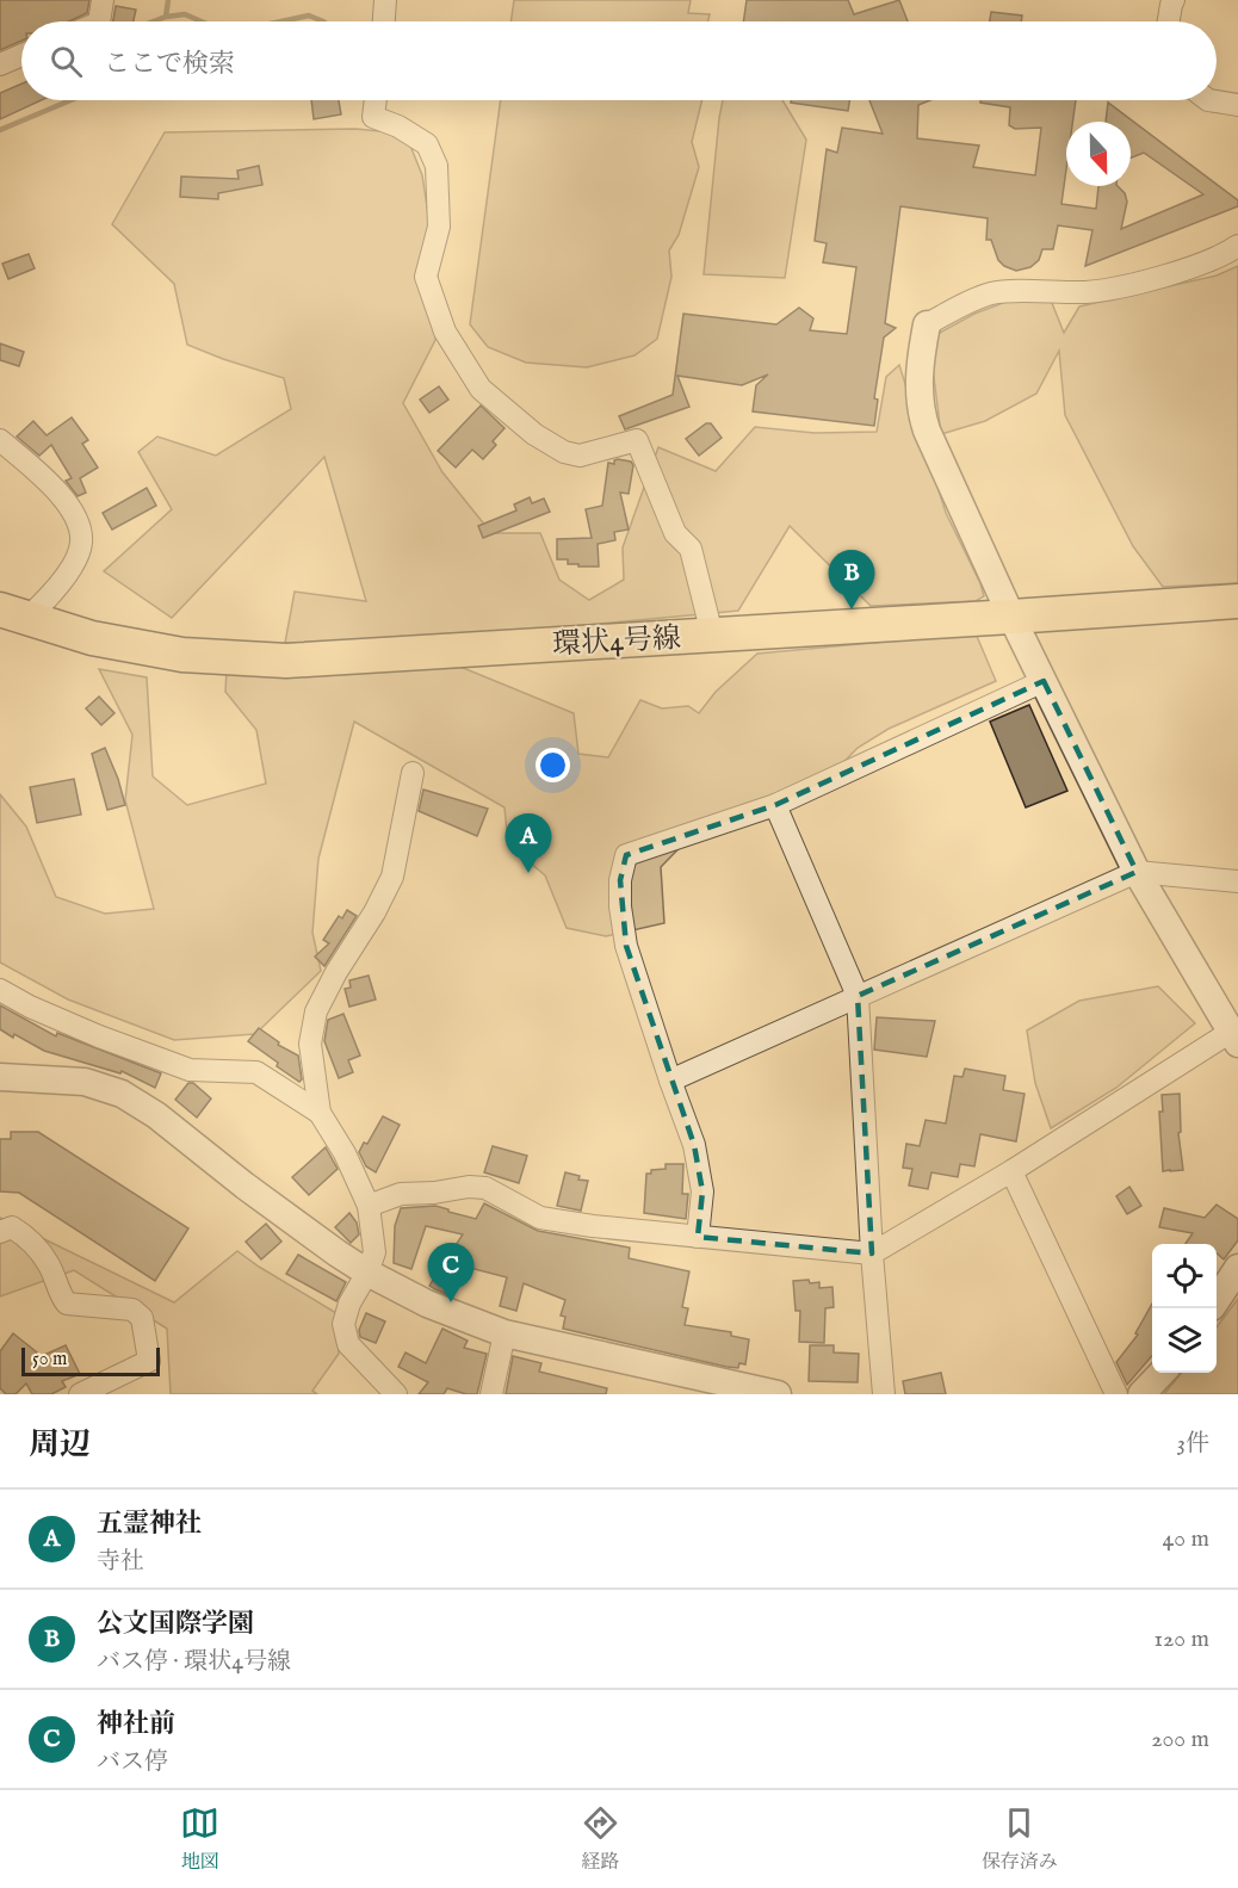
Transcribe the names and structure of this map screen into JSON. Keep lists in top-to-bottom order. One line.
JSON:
{"streets":{"main road":["環状4号線"]},"scale_bar":"50 m","north":"bottom","page":{"search":"ここで検索","pins":["B","A","C"],"scale":"50 m","heading":["周辺","3件"],"list":[{"mark":"A","name":"五霊神社","note":"寺社","value":"40 m"},{"mark":"B","name":"公文国際学園","note":"バス停 · 環状4号線","value":"120 m"},{"mark":"C","name":"神社前","note":"バス停","value":"200 m"}],"nav":["地図","経路","保存済み"]}}
